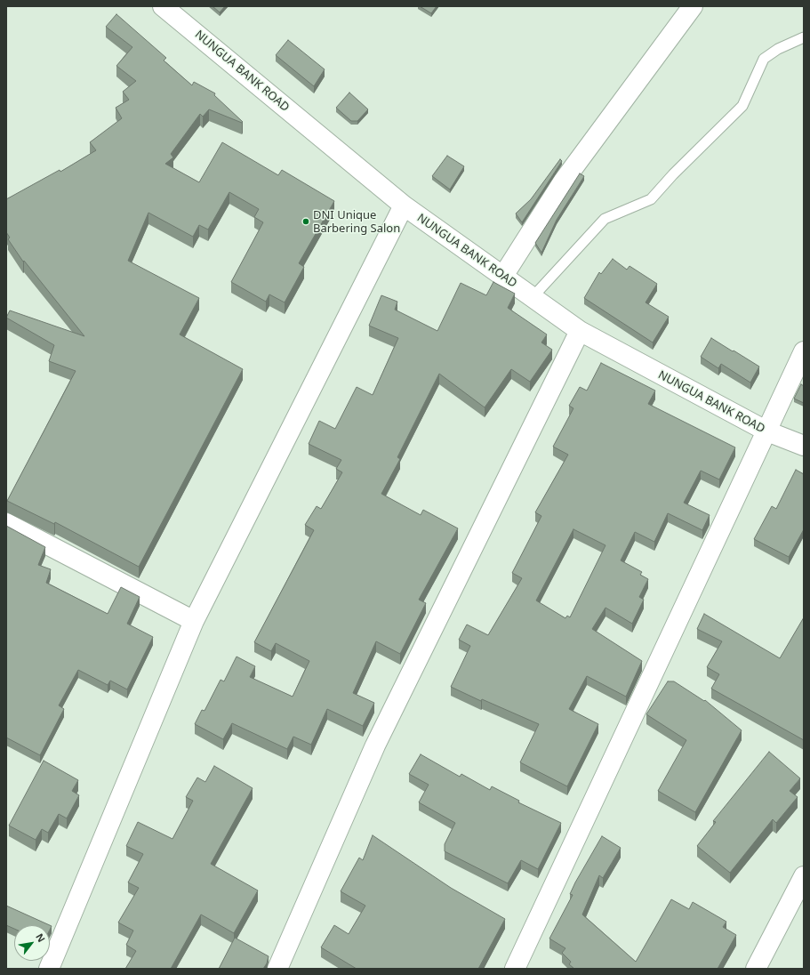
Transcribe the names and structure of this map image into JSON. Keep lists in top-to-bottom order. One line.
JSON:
{"streets":{"street":["NUNGUA BANK ROAD"]},"places":["DNI Unique Barbering Salon"],"north":"top right"}
